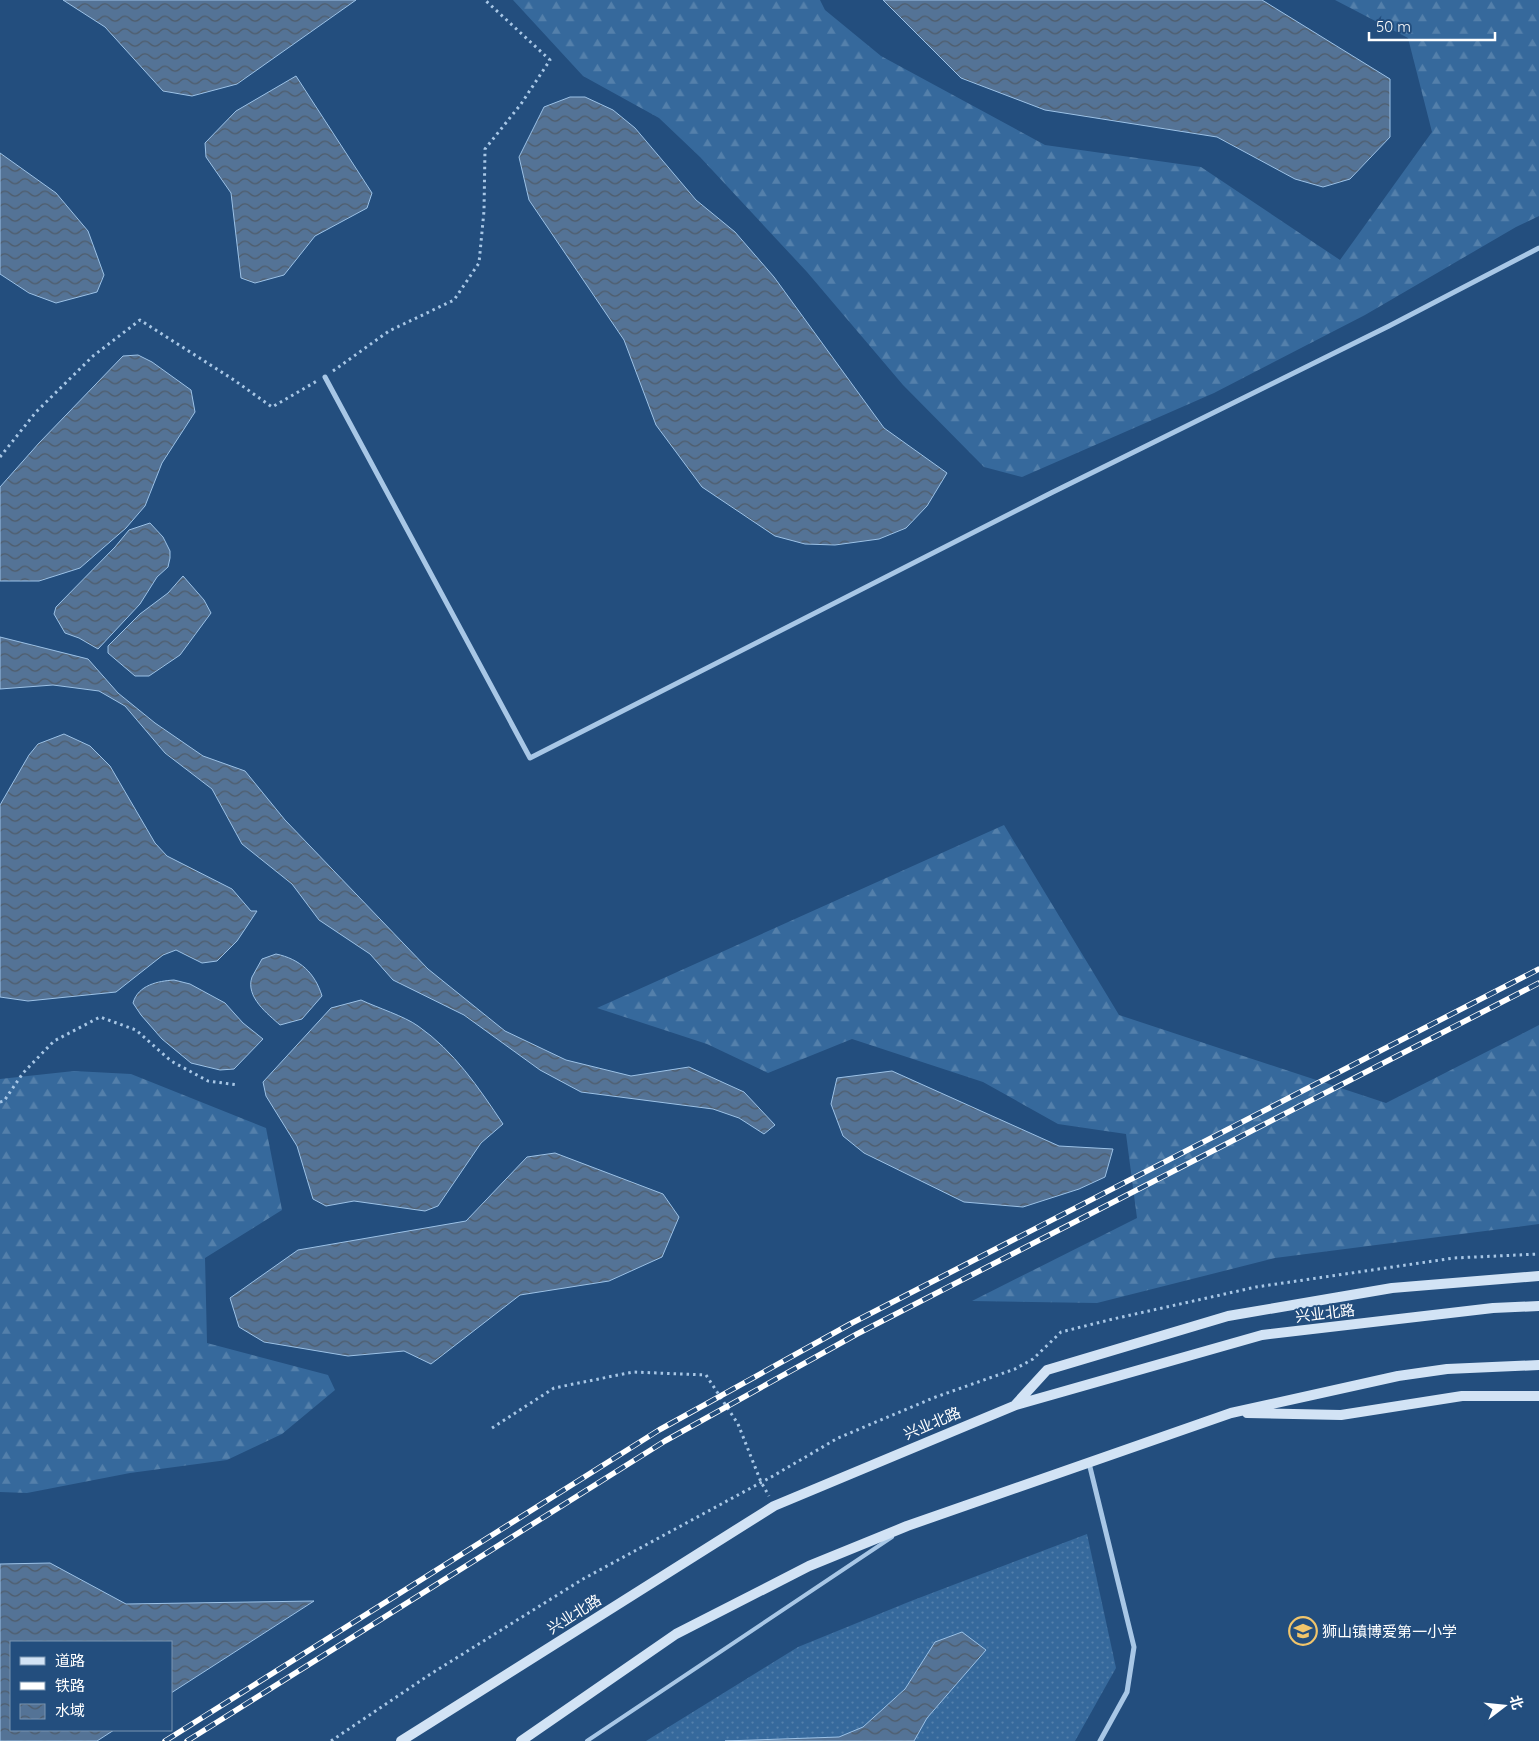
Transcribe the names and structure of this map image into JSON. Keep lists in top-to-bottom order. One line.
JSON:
{"streets":{"main road":["兴业北路"]},"places":{"school or university":["狮山镇博爱第一小学"]},"legend":["道路","铁路","水域"],"scale_bar":"50 m","north":"right"}
